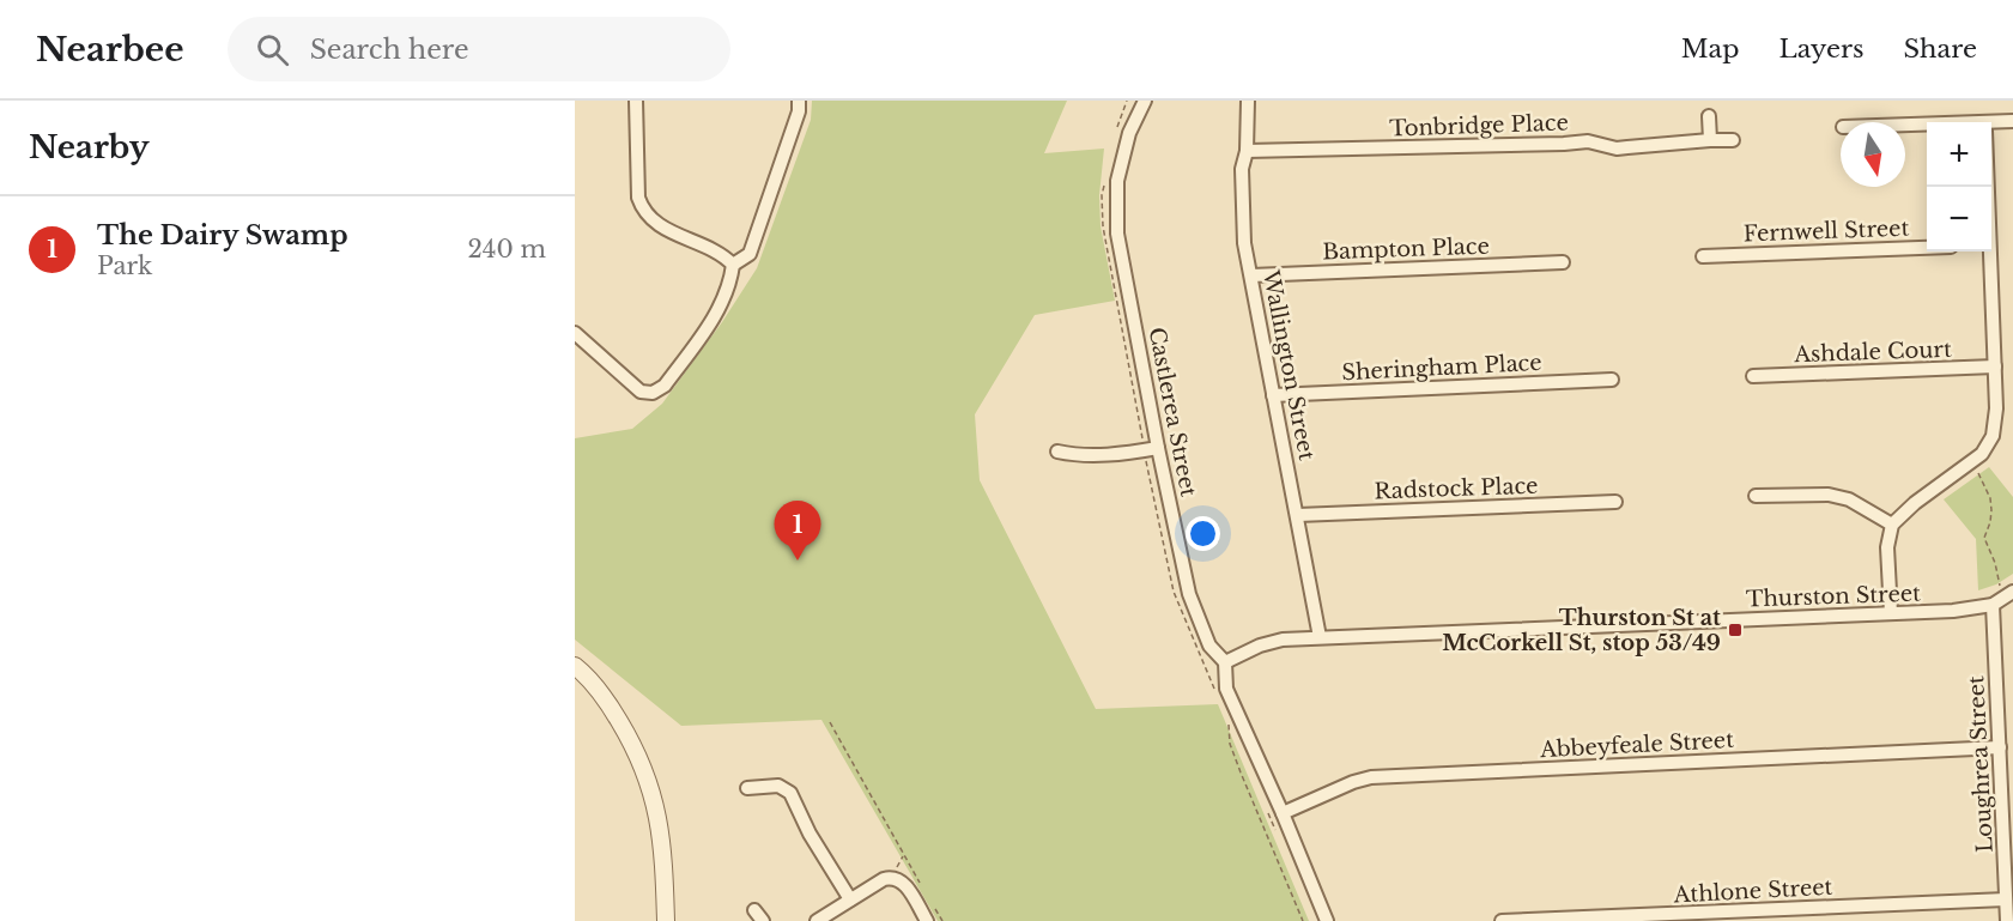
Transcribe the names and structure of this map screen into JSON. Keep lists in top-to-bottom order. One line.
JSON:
{"streets":{"street":["Tonbridge Place","Fernwell Street","Bampton Place","Ashdale Court","Wallington Street","Sheringham Place","Castlerea Street","Radstock Place","Thurston Street","Abbeyfeale Street","Loughrea Street","Athlone Street"]},"crossings":[["Tonbridge Place","Wallington Street"],["Bampton Place","Wallington Street"],["Wallington Street","Sheringham Place"],["Wallington Street","Radstock Place"],["Wallington Street","Thurston Street"],["Castlerea Street","Thurston Street"],["Castlerea Street","Abbeyfeale Street"],["Thurston Street","Loughrea Street"],["Abbeyfeale Street","Loughrea Street"],["Loughrea Street","Athlone Street"]],"places":{"transit":["Thurston St at McCorkell St, stop 53/49"]},"north":"bottom","page":{"header":"Nearbee","search":"Search here","nav":["Map","Layers","Share"],"heading":"Nearby","map_buttons":["+","−"],"list":[{"mark":"1","name":"The Dairy Swamp","note":"Park","value":"240 m"}],"pins":"1"}}
